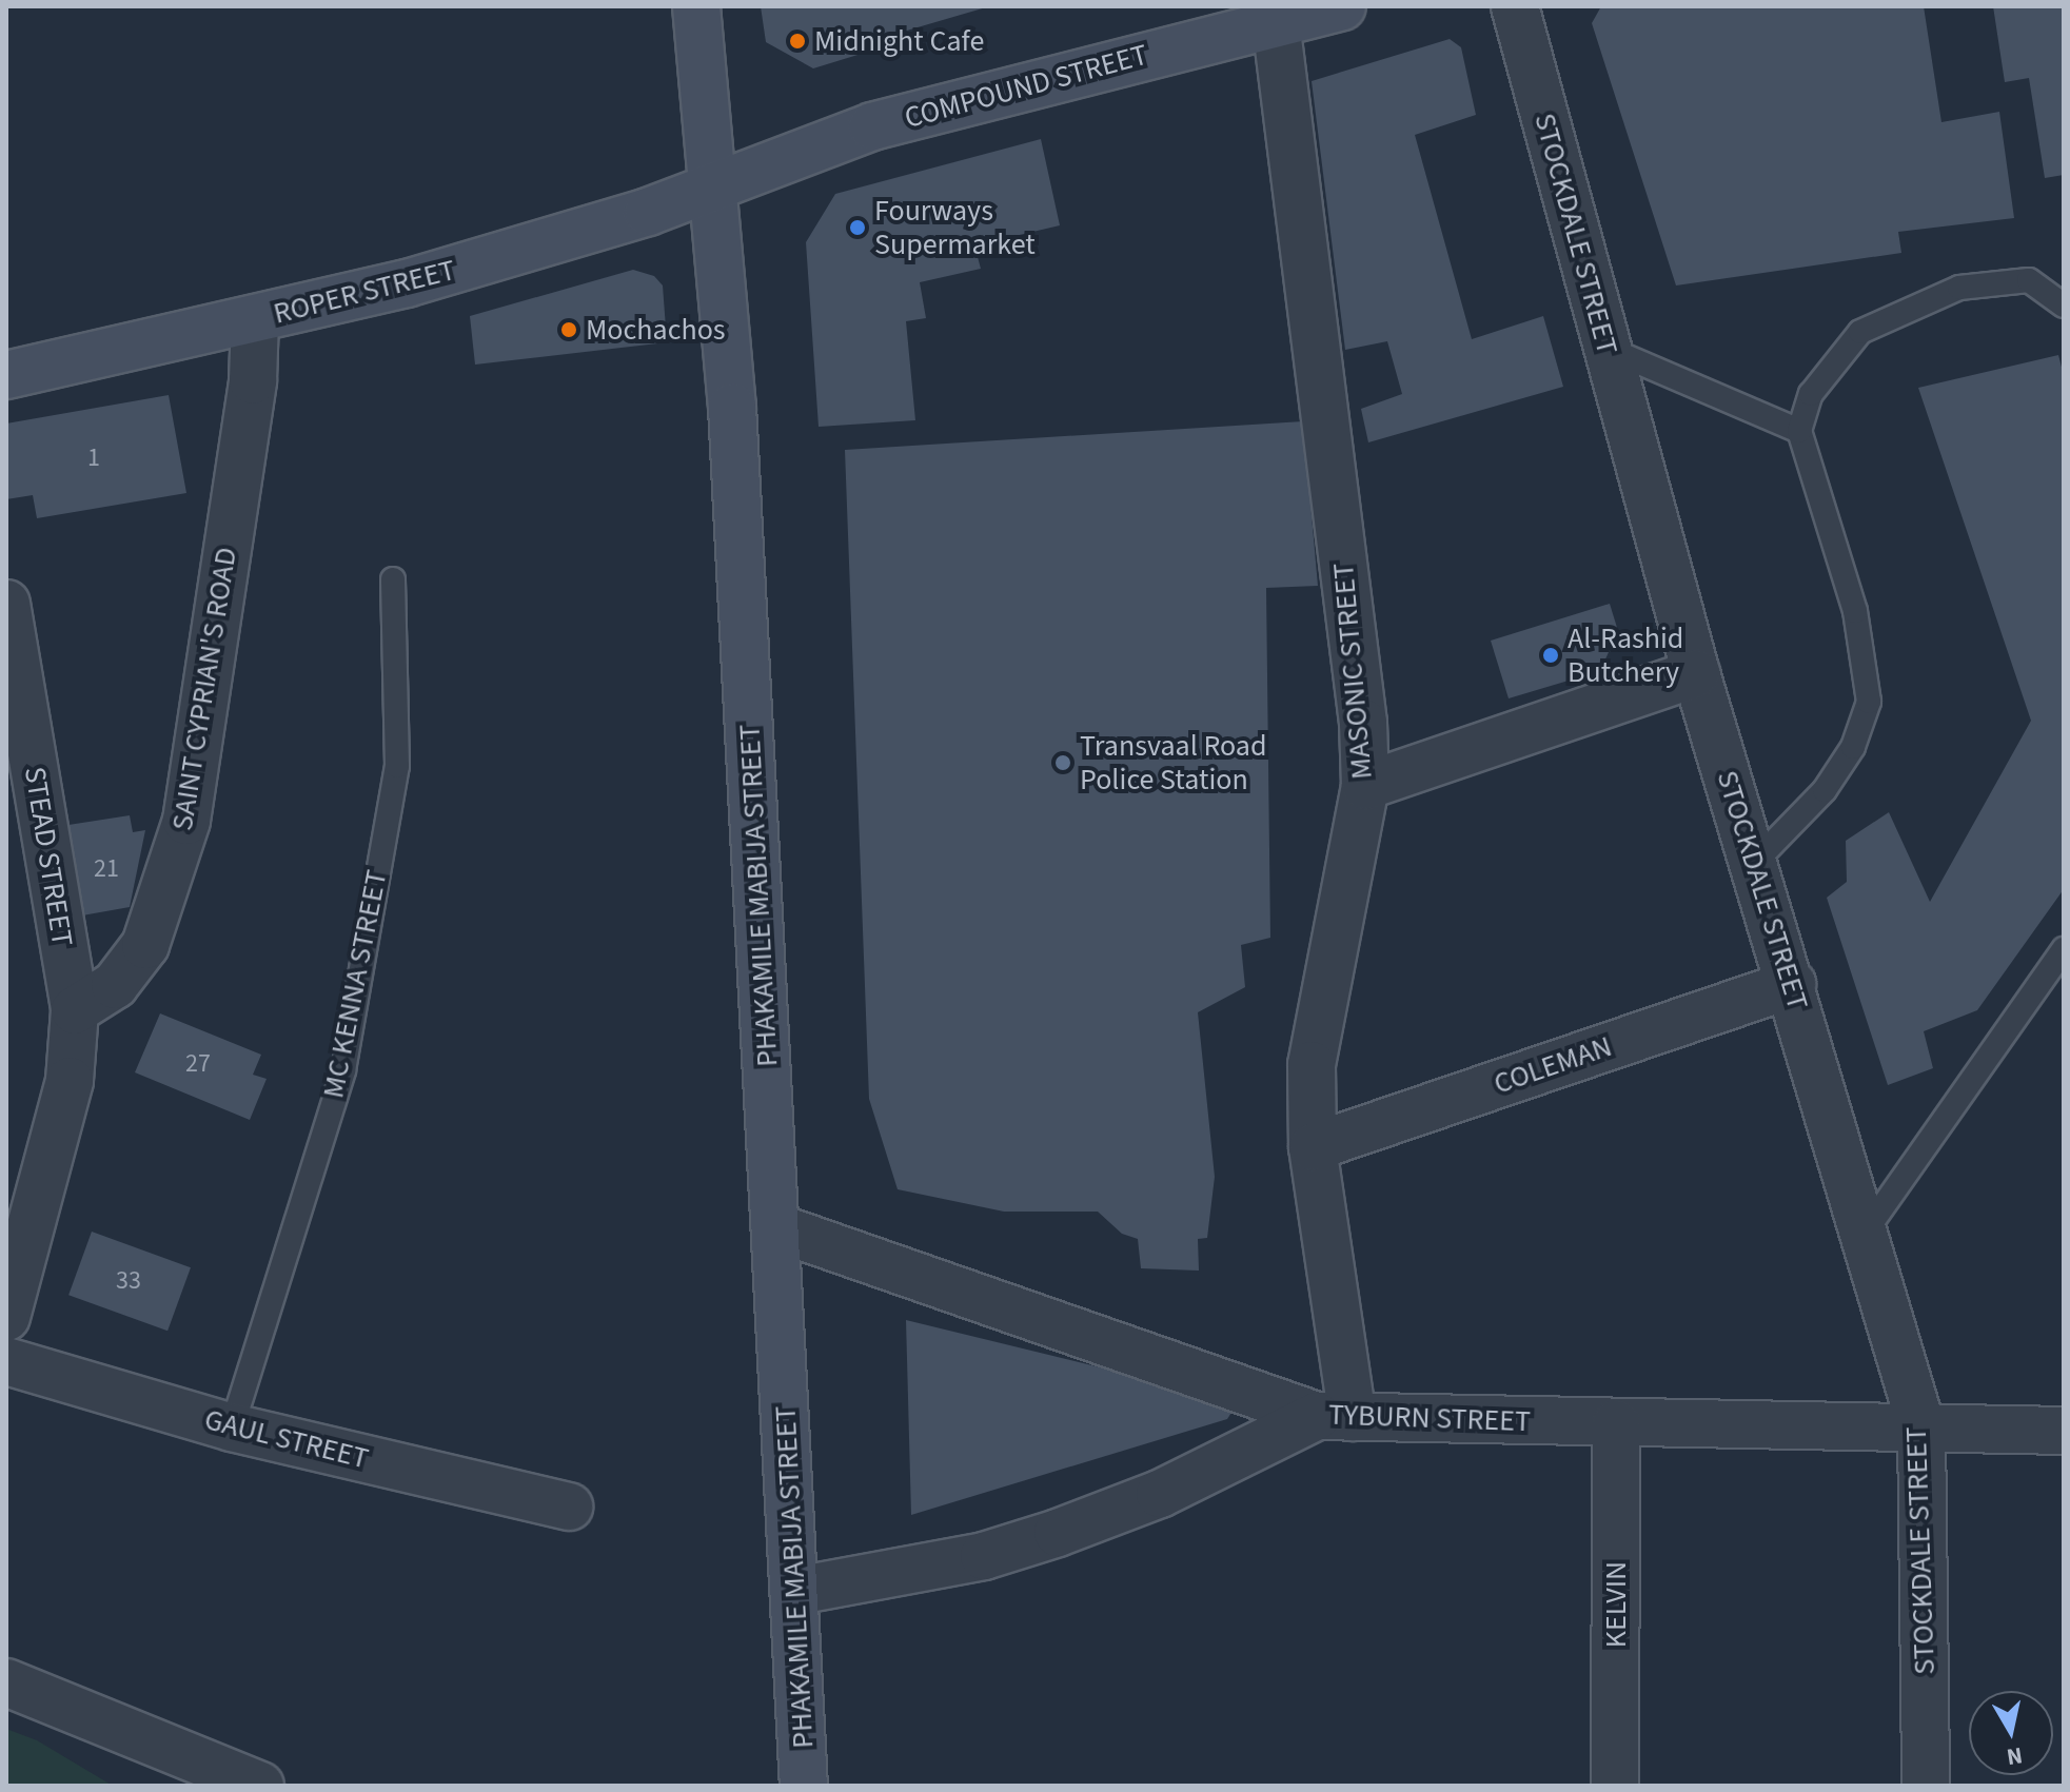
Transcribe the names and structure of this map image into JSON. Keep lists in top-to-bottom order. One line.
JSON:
{"streets":{"street":["COMPOUND STREET","STOCKDALE STREET","ROPER STREET","MASONIC STREET","SAINT CYPRIAN'S ROAD","STEAD STREET","PHAKAMILE MABIJA STREET","COLEMAN","TYBURN STREET","GAUL STREET","KELVIN"],"lane":["MC KENNA STREET"]},"crossings":[["COMPOUND STREET","ROPER STREET"],["COMPOUND STREET","MASONIC STREET"],["COMPOUND STREET","PHAKAMILE MABIJA STREET"],["STOCKDALE STREET","COLEMAN"],["STOCKDALE STREET","TYBURN STREET"],["ROPER STREET","SAINT CYPRIAN'S ROAD"],["ROPER STREET","PHAKAMILE MABIJA STREET"],["MASONIC STREET","COLEMAN"],["MASONIC STREET","TYBURN STREET"],["SAINT CYPRIAN'S ROAD","STEAD STREET"],["PHAKAMILE MABIJA STREET","TYBURN STREET"],["MC KENNA STREET","GAUL STREET"],["TYBURN STREET","KELVIN"]],"places":["Midnight Cafe","Fourways Supermarket","Mochachos","Al-Rashid Butchery","Transvaal Road Police Station"],"house_numbers":["1","21","27","33"],"north":"bottom"}
